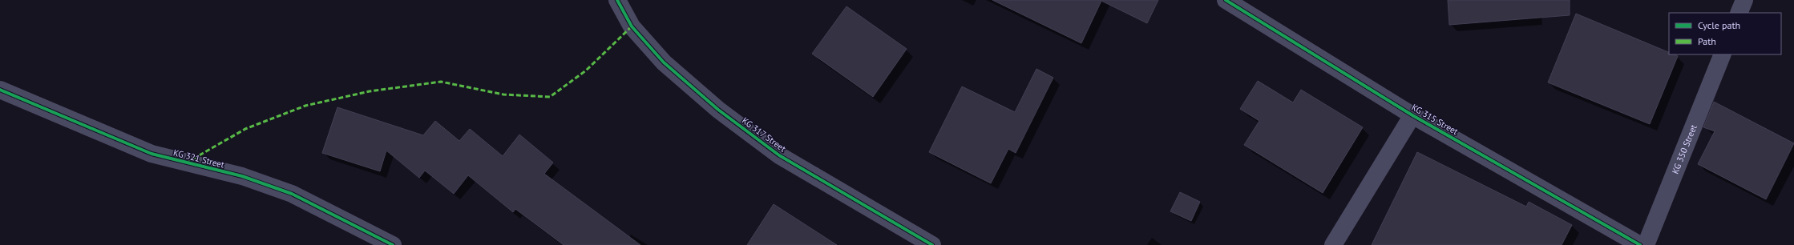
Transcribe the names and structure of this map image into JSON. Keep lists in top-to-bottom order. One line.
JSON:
{"streets":{"street":["KG 315 Street","KG 317 Street","KG 350 Street","KG 321 Street"]},"legend":["Cycle path","Path"]}
